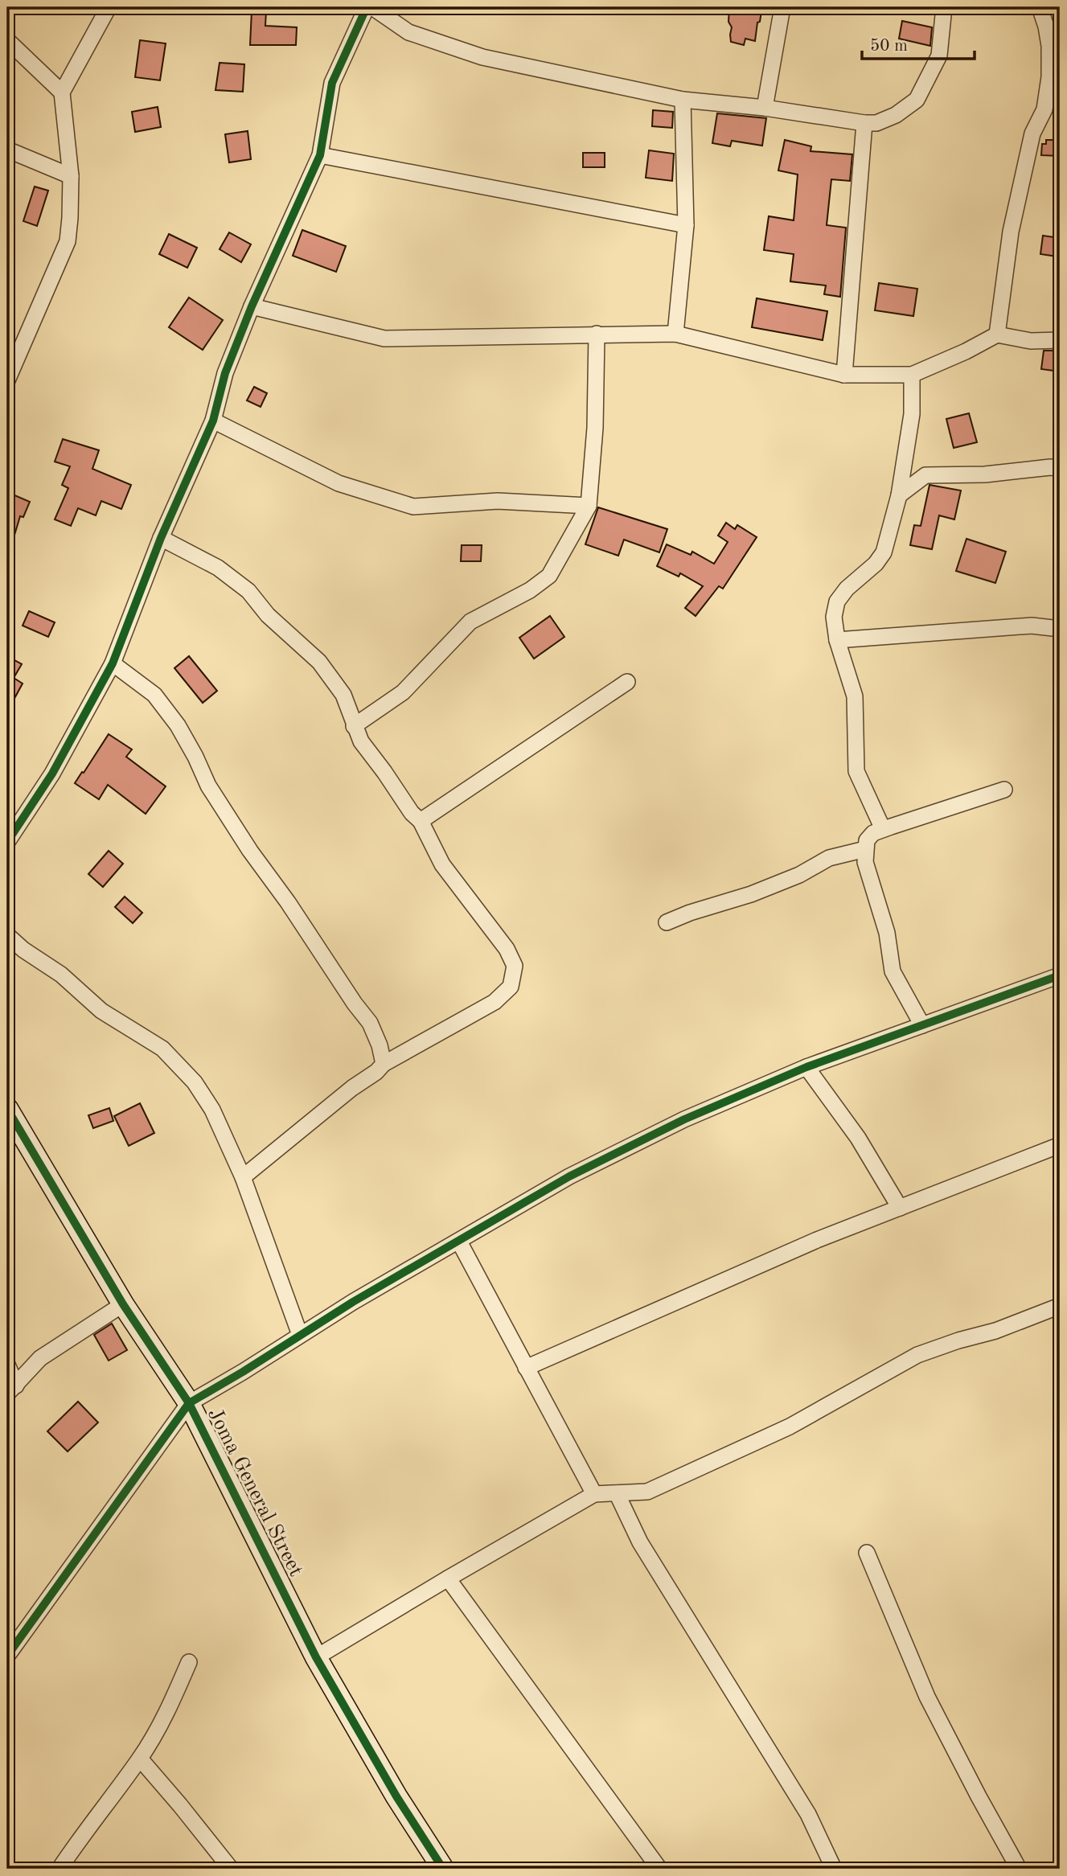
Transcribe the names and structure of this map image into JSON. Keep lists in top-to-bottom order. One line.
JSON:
{"streets":{"street":["Joma General Street"]},"scale_bar":"50 m"}
